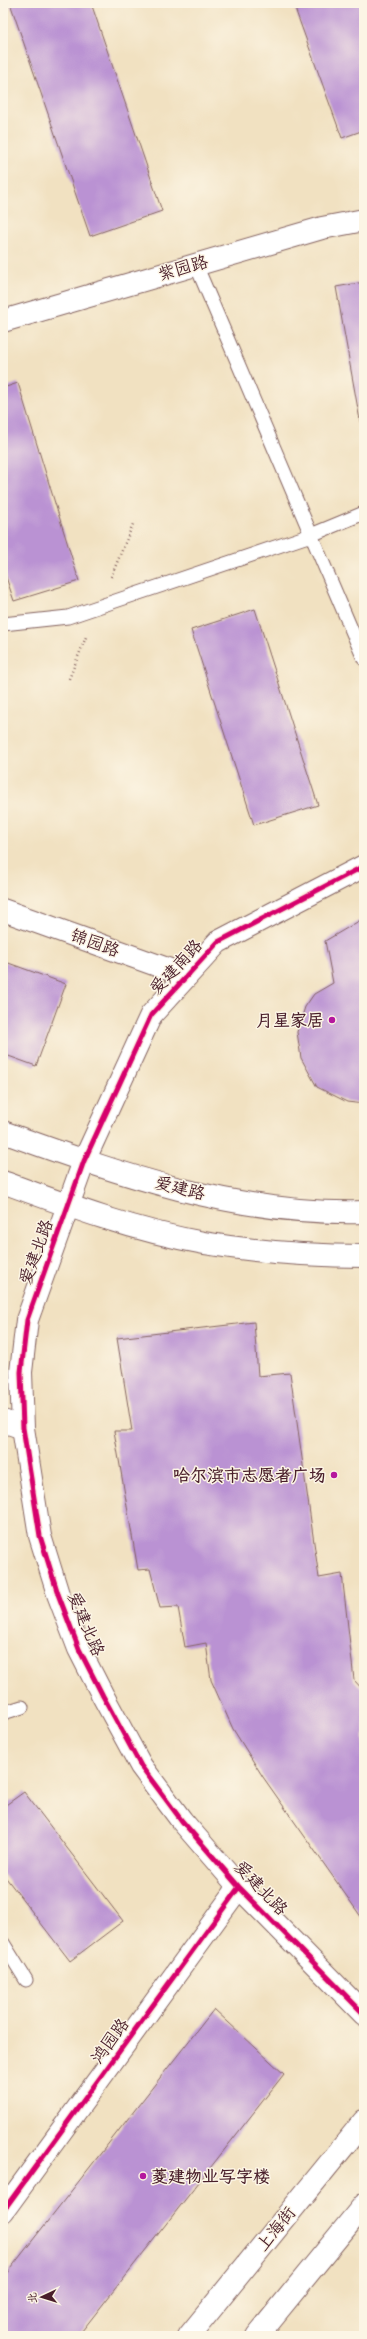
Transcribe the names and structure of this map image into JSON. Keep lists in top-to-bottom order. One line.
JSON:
{"streets":{"street":["紫园路","锦园路","爱建南路","爱建路","爱建北路","鸿园路","上海街"]},"crossings":[["锦园路","爱建南路"],["爱建南路","爱建路"],["爱建南路","爱建北路"],["爱建路","爱建北路"],["爱建北路","鸿园路"]],"places":["月星家居","哈尔滨市志愿者广场","菱建物业写字楼"],"north":"left"}
